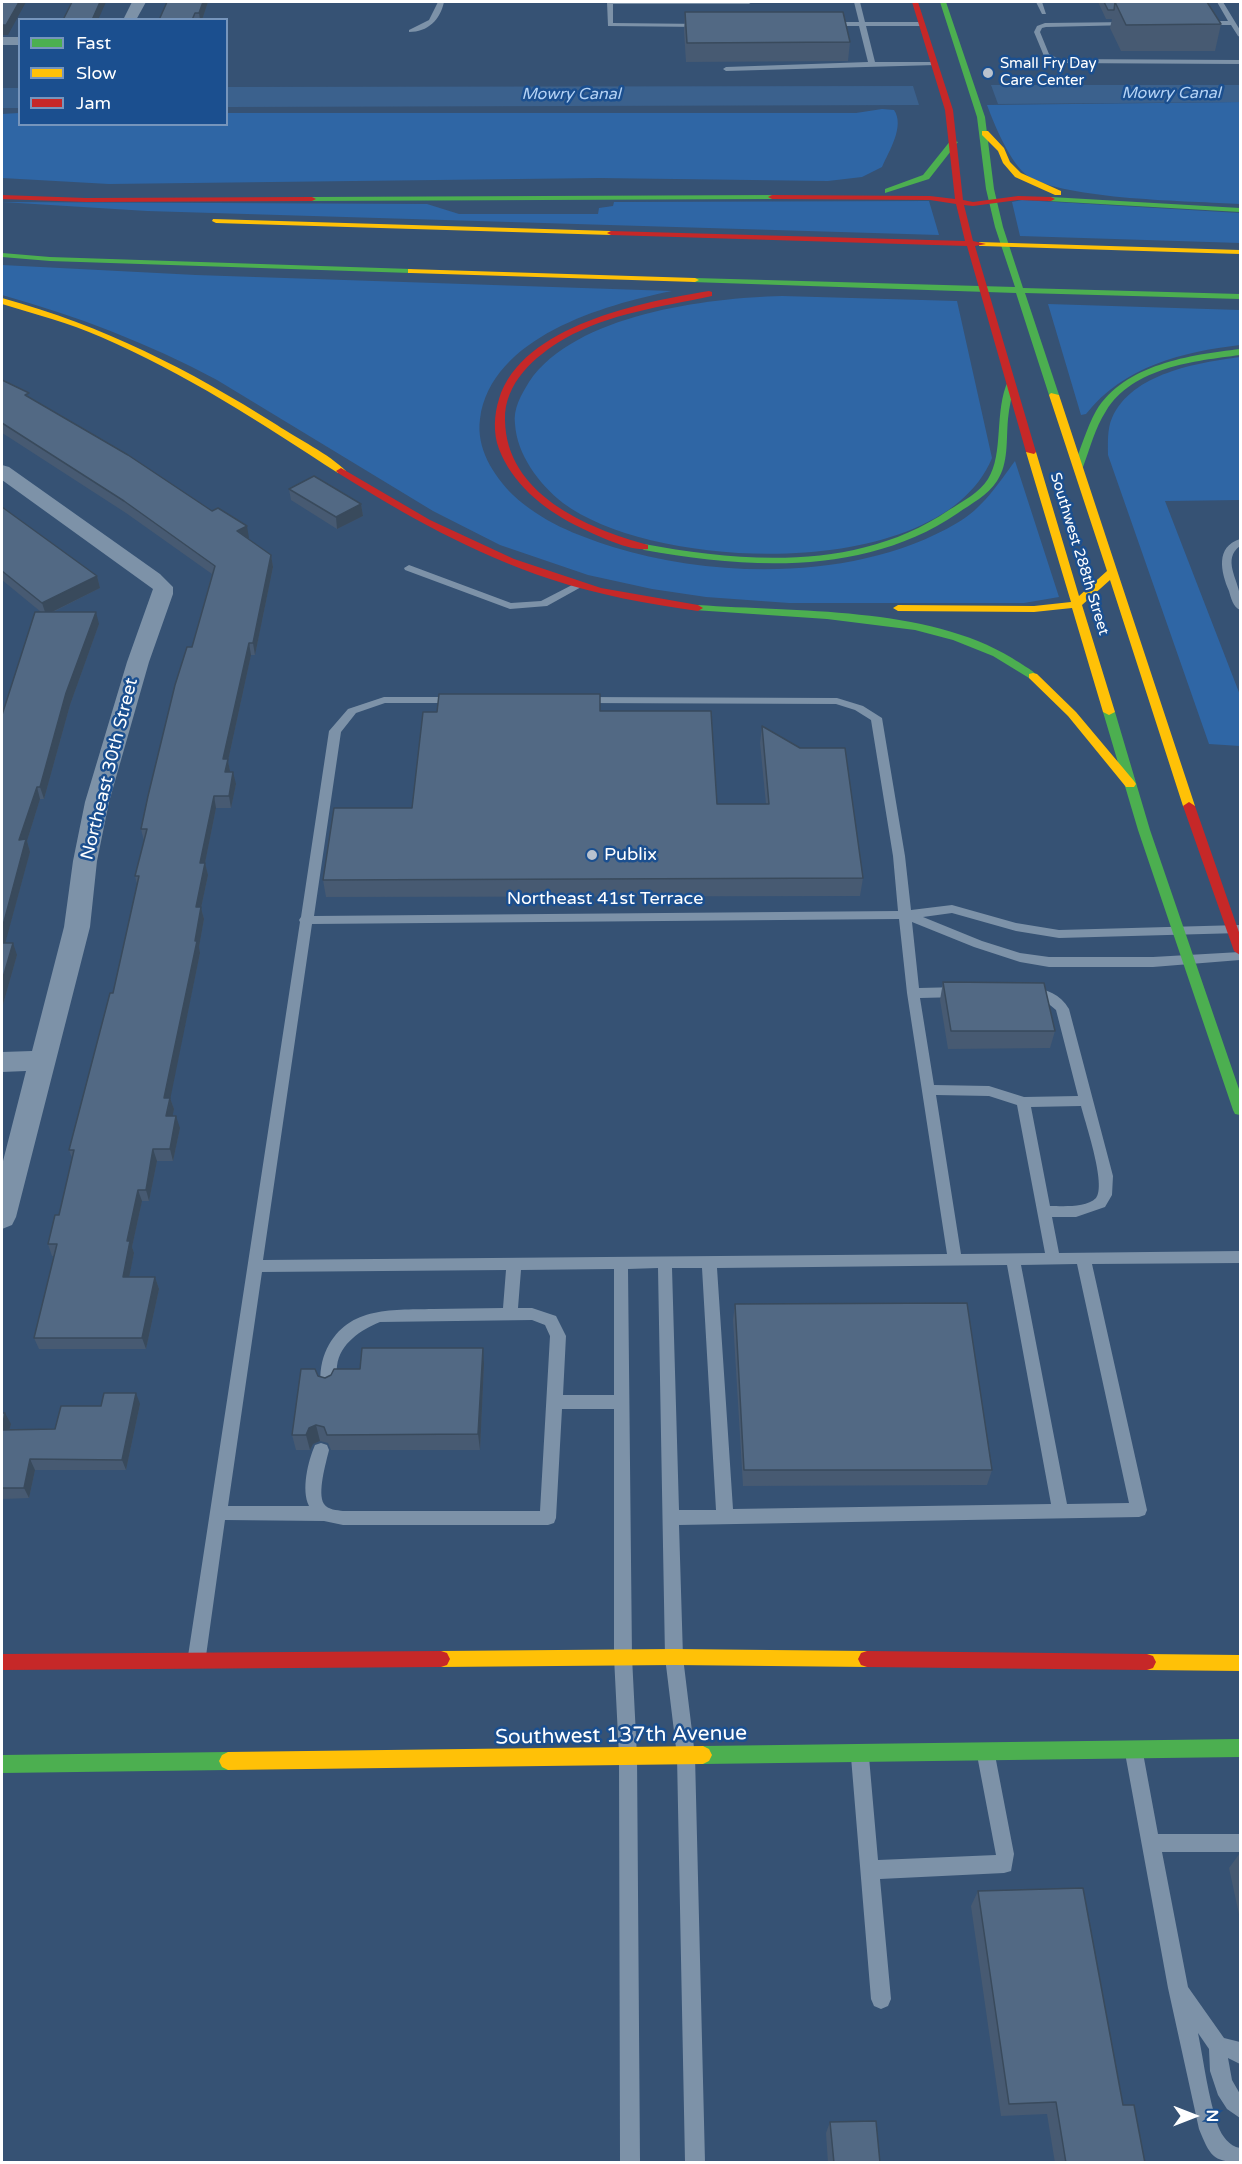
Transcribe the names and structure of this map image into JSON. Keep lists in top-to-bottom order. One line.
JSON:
{"streets":{"main road":["Southwest 288th Street","Southwest 137th Avenue"],"street":["Northeast 30th Street"],"lane":["Northeast 41st Terrace"]},"crossings":[["Southwest 288th Street","Northeast 41st Terrace"]],"water":["Mowry Canal"],"places":["Small Fry Day Care Center","Publix"],"legend":["Fast","Slow","Jam"],"north":"right"}
